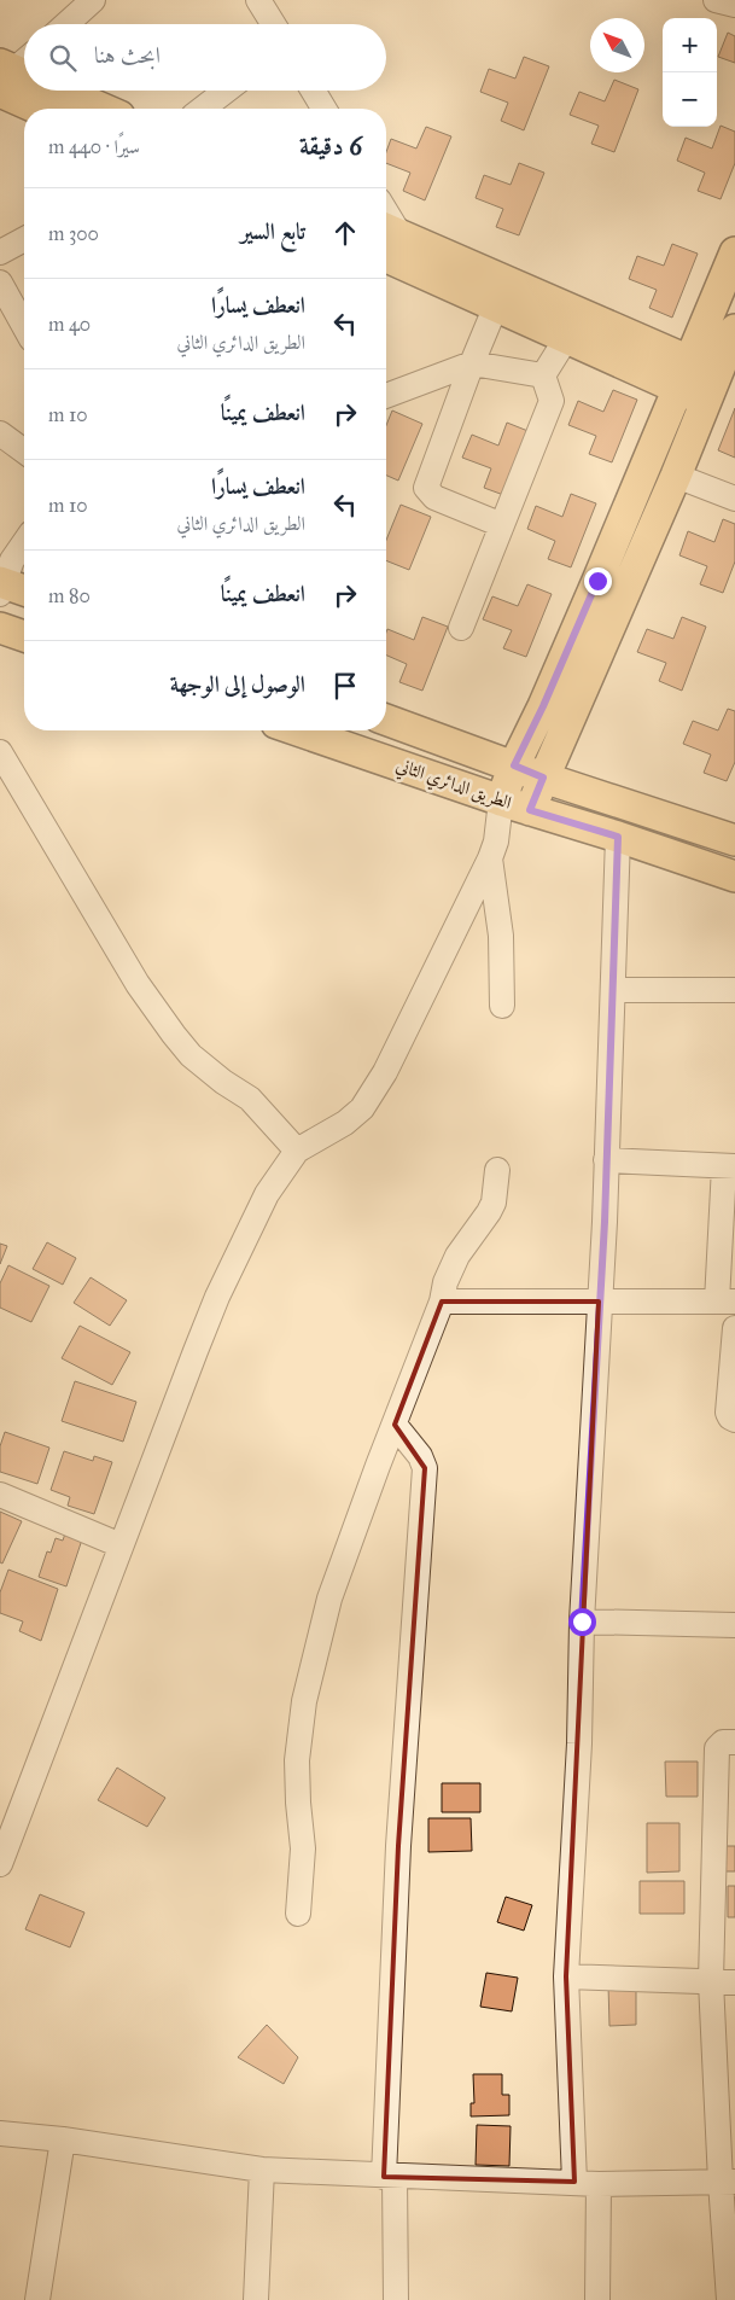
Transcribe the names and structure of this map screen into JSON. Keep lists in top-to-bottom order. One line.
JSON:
{"streets":{"main road":["الطريق الدائري الثاني"]},"north":"top left","page":{"map_buttons":["+","−"],"search":"ابحث هنا","heading":["6 دقيقة","سيرًا · 440 m"],"list":[["تابع السير","300 m"],["انعطف يسارًا","الطريق الدائري الثاني","40 m"],["انعطف يمينًا","10 m"],["انعطف يسارًا","الطريق الدائري الثاني","10 m"],["انعطف يمينًا","80 m"],"الوصول إلى الوجهة"]}}
